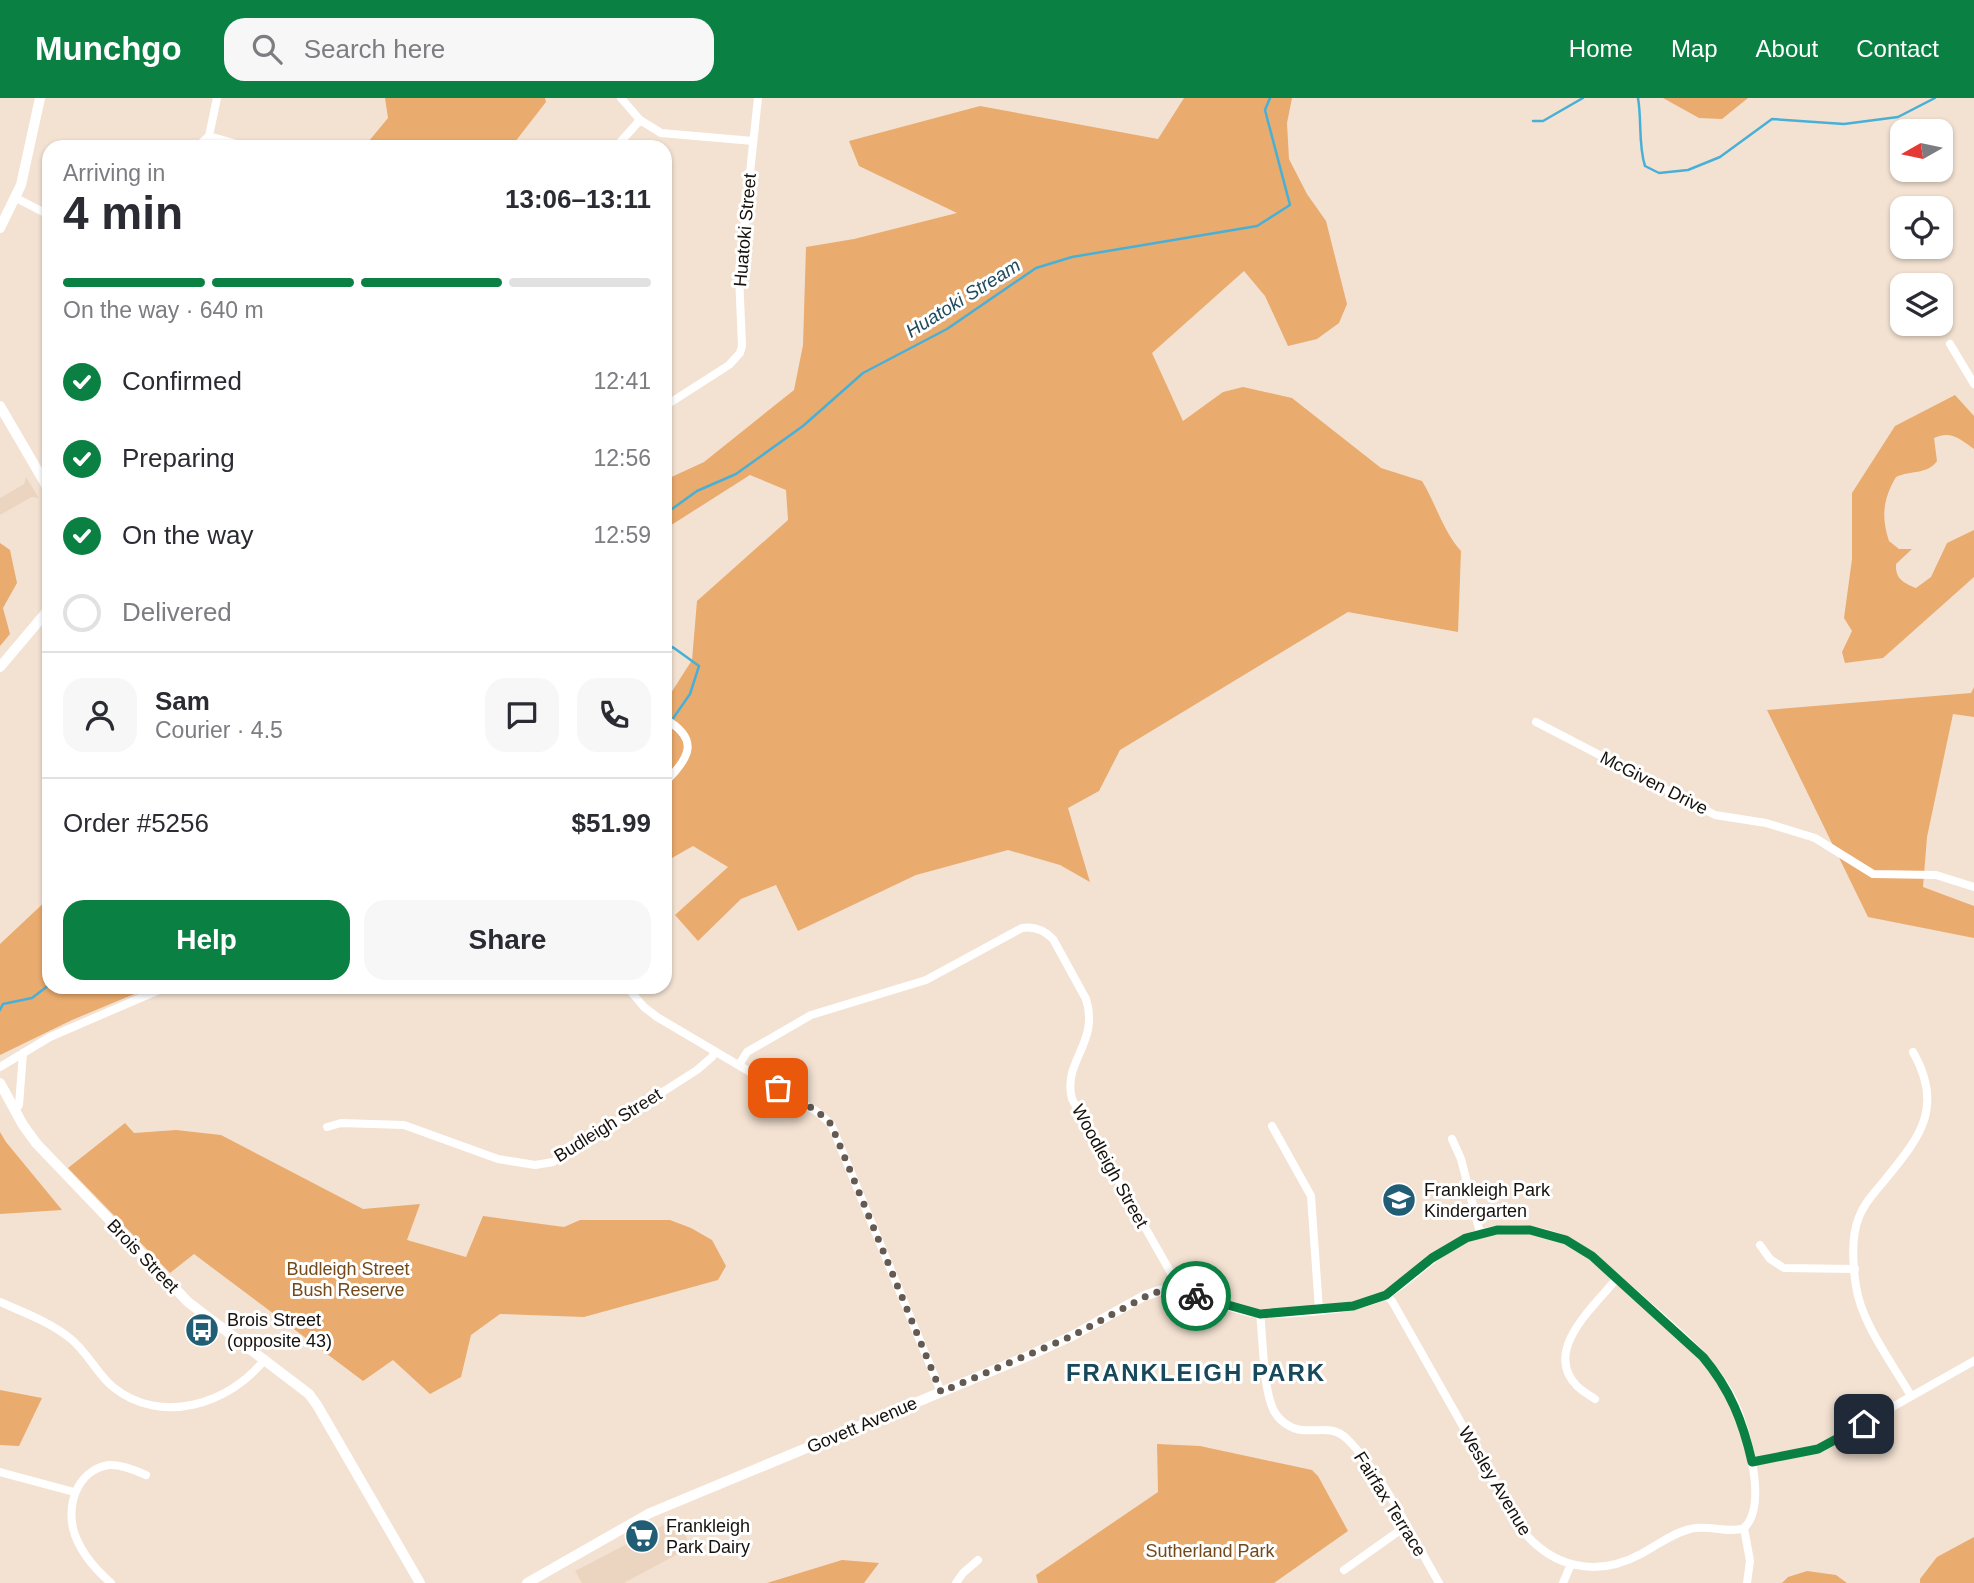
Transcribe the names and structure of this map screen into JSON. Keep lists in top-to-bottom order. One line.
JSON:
{"streets":{"main road":["Brois Street"],"street":["Huatoki Street","McGiven Drive","Budleigh Street","Woodleigh Street","Govett Avenue","Wesley Avenue","Fairfax Terrace"]},"crossings":[["Woodleigh Street","Govett Avenue"]],"districts":["FRANKLEIGH PARK"],"water":["Huatoki Stream"],"parks":["Budleigh Street Bush Reserve","Sutherland Park"],"places":{"school or university":["Frankleigh Park Kindergarten"],"bus stop":["Brois Street (opposite 43)"],"supermarket":["Frankleigh Park Dairy"]},"north":"left","page":{"header":"Munchgo","search":"Search here","nav":["Home","Map","About","Contact"],"heading":["4 min","Arriving in","13:06–13:11"],"panel":["Sam","Courier · 4.5","Order #5256","$51.99"],"bar":"On the way · 640 m","list":[["Confirmed","12:41"],["Preparing","12:56"],["On the way","12:59"],"Delivered"],"buttons":["Help","Share"]}}
